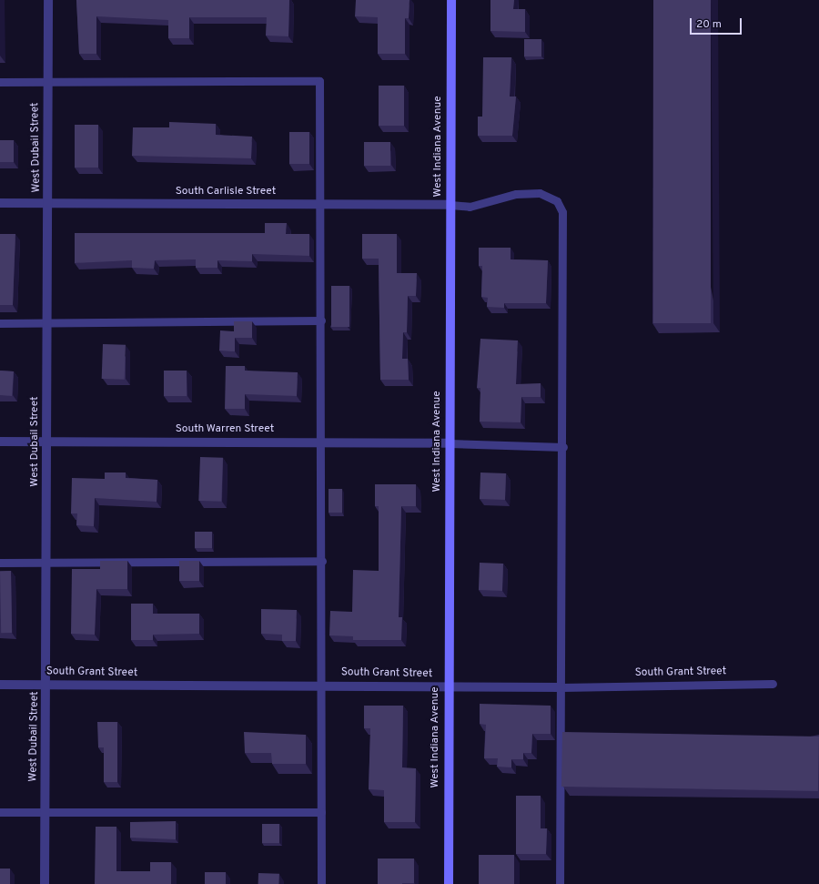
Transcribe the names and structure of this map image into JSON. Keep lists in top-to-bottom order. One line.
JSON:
{"streets":{"street":["West Indiana Avenue","West Dubail Street","South Carlisle Street","South Warren Street","South Grant Street"]},"crossings":[["West Indiana Avenue","South Carlisle Street"],["West Indiana Avenue","South Warren Street"],["West Indiana Avenue","South Grant Street"],["West Dubail Street","South Carlisle Street"],["West Dubail Street","South Warren Street"],["West Dubail Street","South Grant Street"]],"scale_bar":"20 m"}
